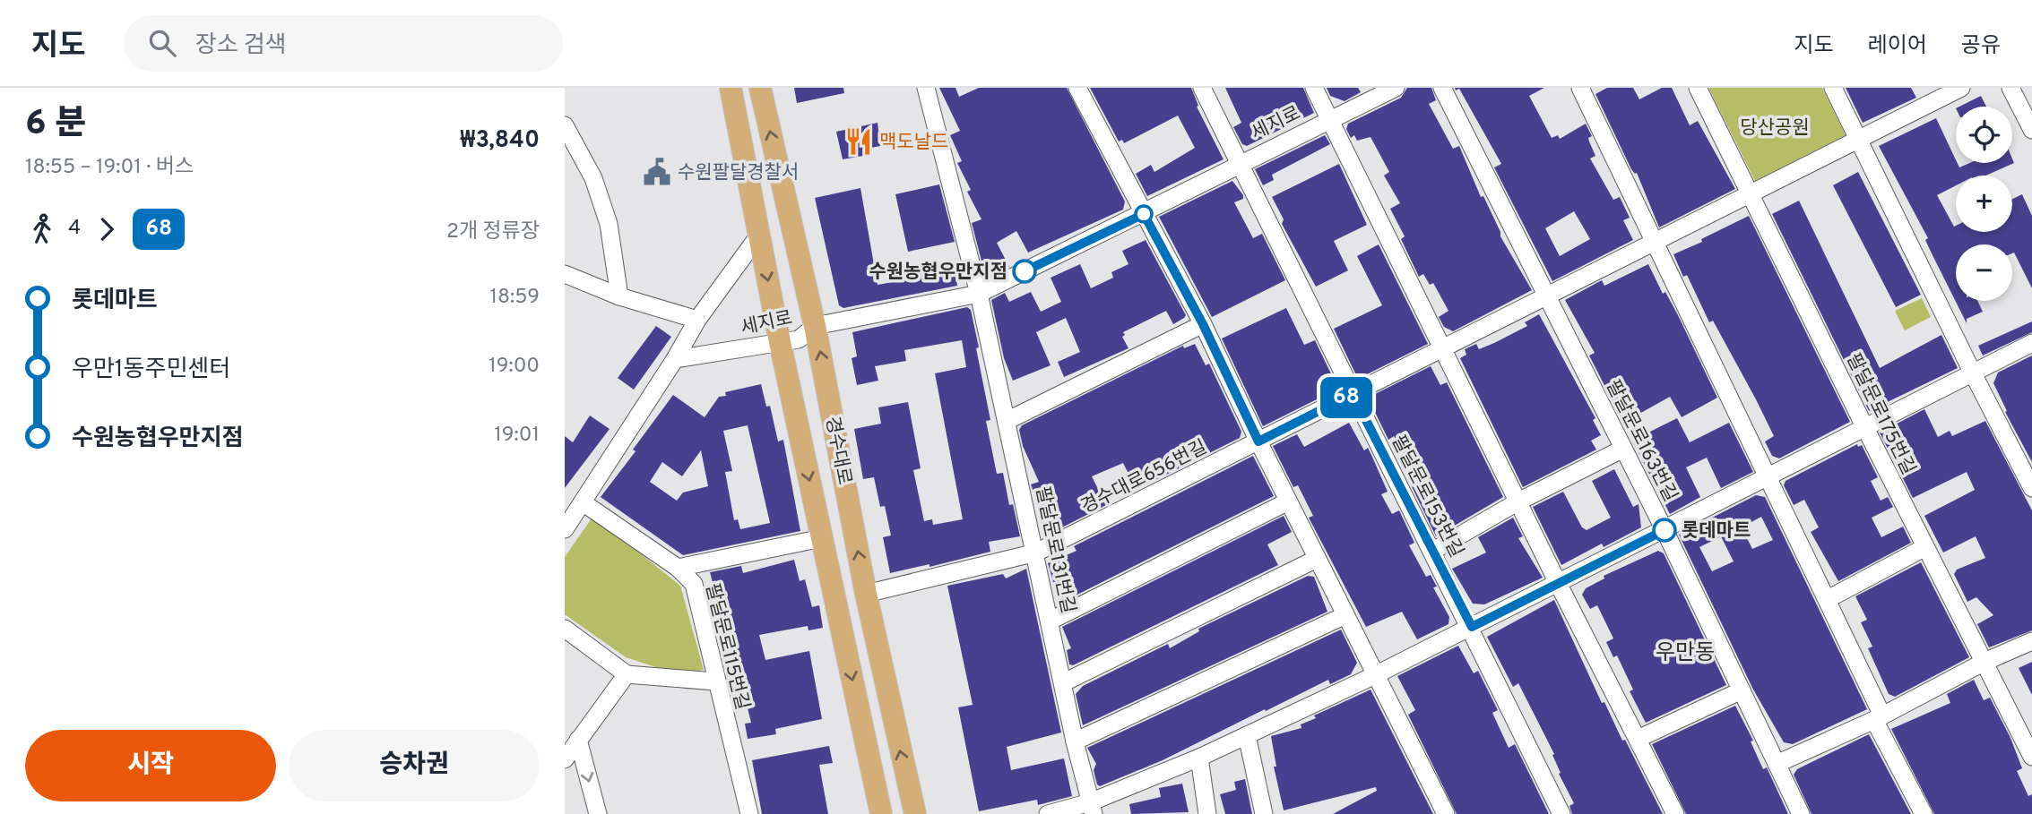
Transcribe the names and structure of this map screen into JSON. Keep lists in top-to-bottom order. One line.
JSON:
{"streets":{"main road":["경수대로"],"street":["세지로","팔달문로175번길","팔달문로163번길","경수대로656번길","팔달문로153번길","팔달문로131번길","팔달문로115번길"]},"crossings":[["세지로","경수대로"],["세지로","팔달문로153번길"],["세지로","팔달문로131번길"],["팔달문로175번길","경수대로656번길"],["팔달문로163번길","경수대로656번길"],["경수대로","경수대로656번길"],["경수대로656번길","팔달문로153번길"],["경수대로656번길","팔달문로131번길"]],"districts":["우만동"],"parks":["당산공원"],"places":{"restaurant":["맥도날드"],"public building":["수원팔달경찰서"],"other":["수원농협우만지점","롯데마트"]},"lines":["bus line 68"],"page":{"header":"지도","search":"장소 검색","nav":["지도","레이어","공유"],"heading":["6 분","18:55 – 19:01 · 버스","₩3,840"],"on_map":"68","map_buttons":["+","−"],"legs":["4","68","2개 정류장"],"list":[{"name":"롯데마트","value":"18:59"},{"name":"우만1동주민센터","value":"19:00"},{"name":"수원농협우만지점","value":"19:01"}],"buttons":["시작","승차권"]}}
